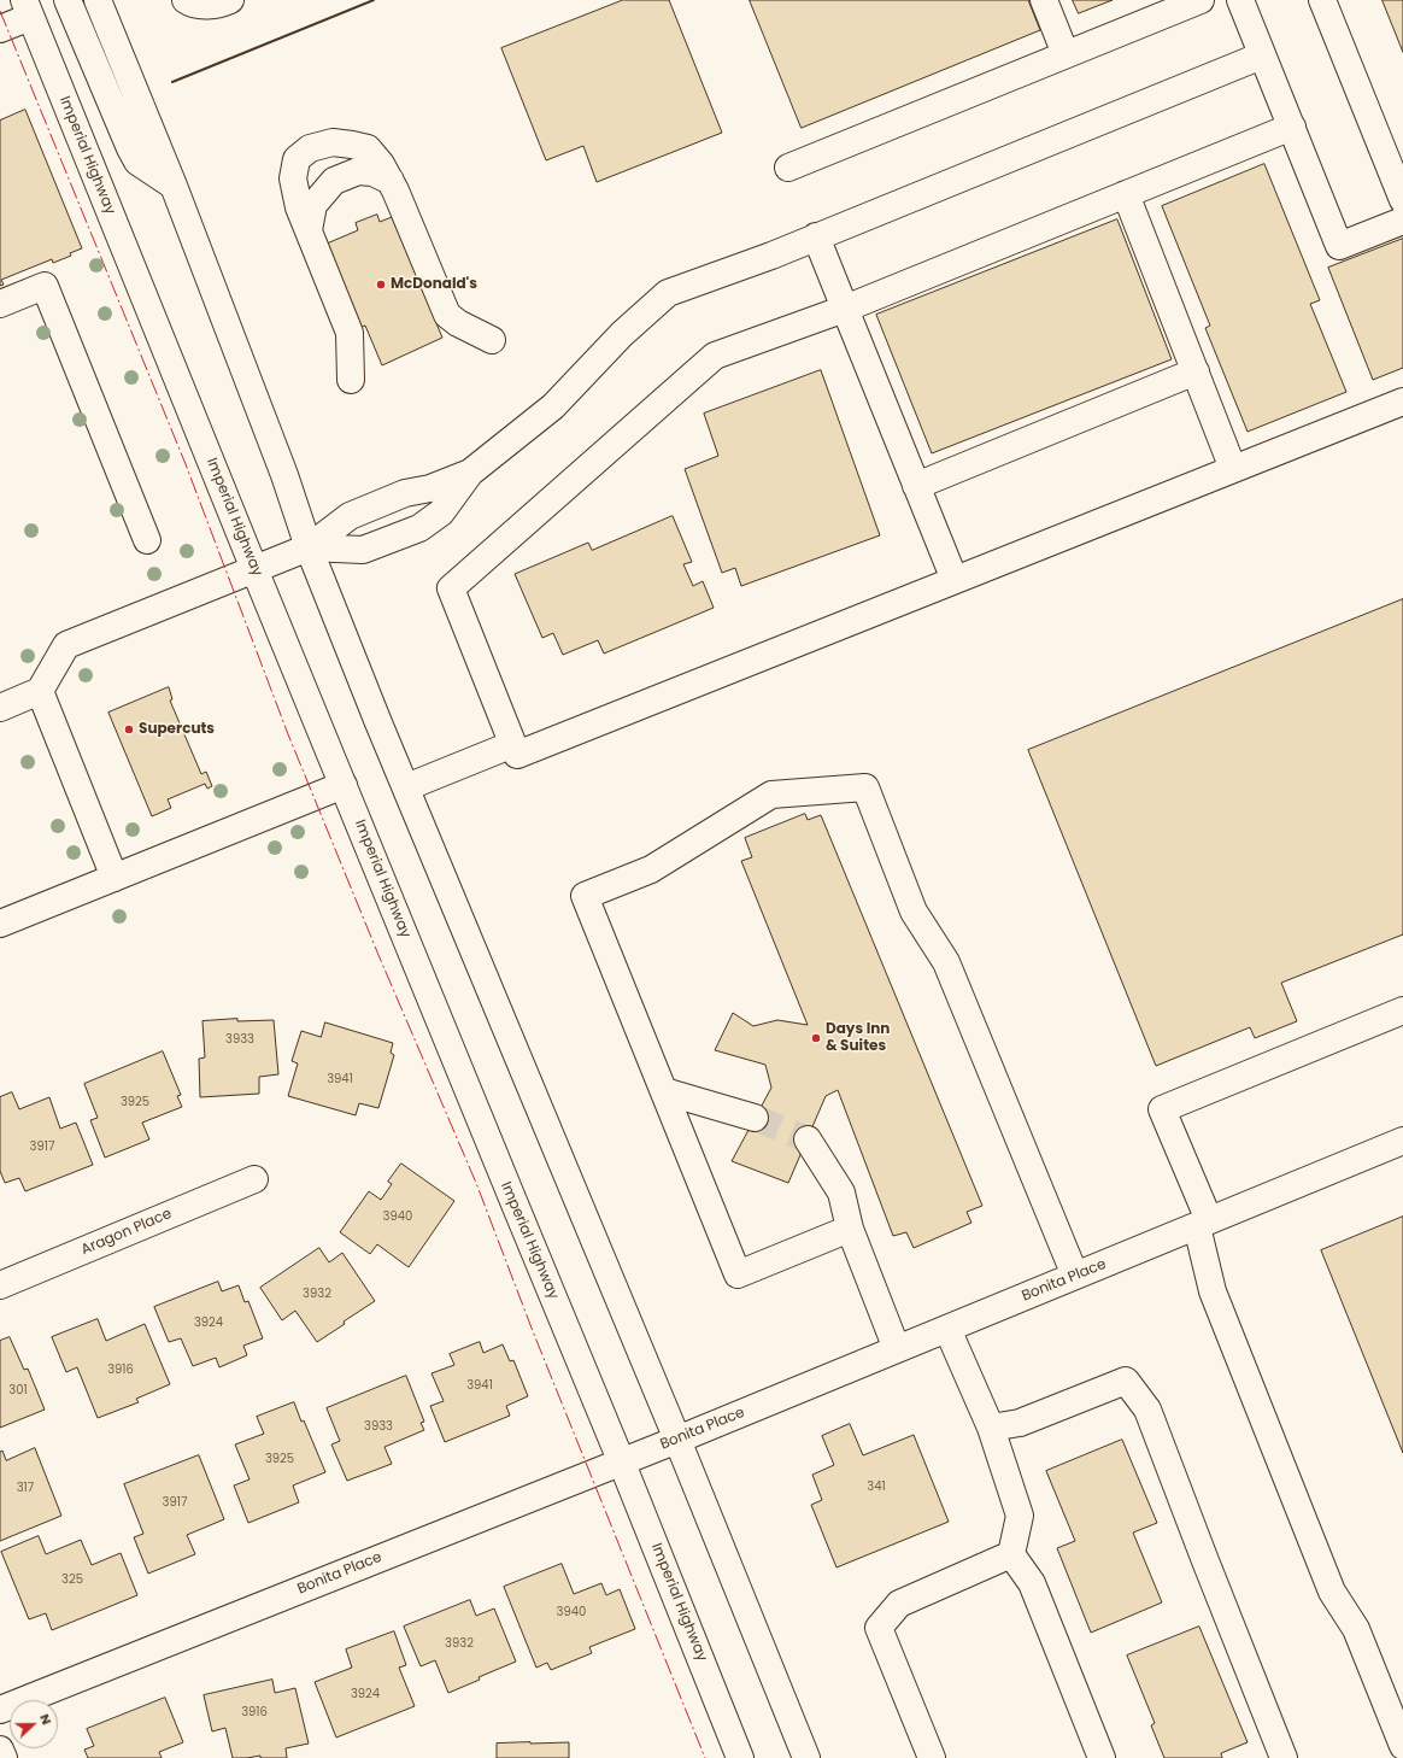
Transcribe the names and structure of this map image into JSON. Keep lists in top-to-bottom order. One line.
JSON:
{"streets":{"main road":["Imperial Highway","Aragon Place","Bonita Place"]},"crossings":[["Imperial Highway","Bonita Place"]],"places":["McDonald's","Supercuts","Days Inn & Suites"],"house_numbers":["3933","3941","3925","3917","3940","3932","3924","3916","3941","301","3933","3925","341","317","3917","325","3940","3932","3924","3916"],"north":"right"}
